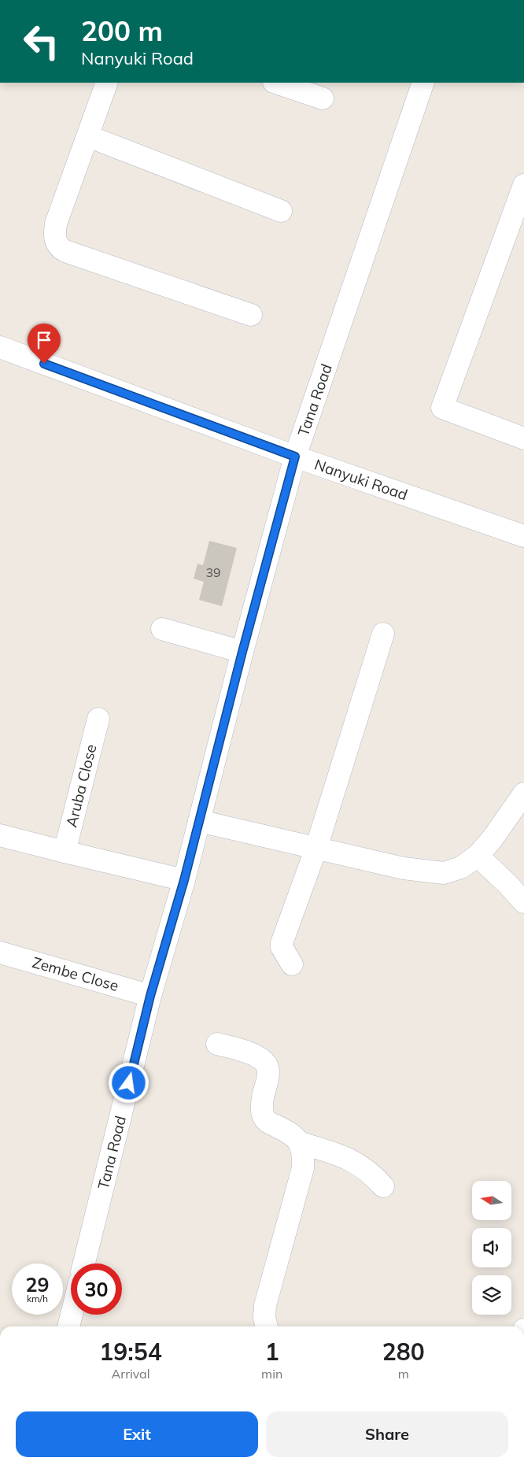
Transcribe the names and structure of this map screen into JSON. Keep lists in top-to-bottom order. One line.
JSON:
{"streets":{"street":["Tana Road","Nanyuki Road","Aruba Close","Zembe Close"]},"crossings":[["Tana Road","Nanyuki Road"],["Tana Road","Zembe Close"]],"house_numbers":["39"],"north":"left","page":{"turn":["200 m","Nanyuki Road"],"speed":"29 km/h","limit":"30","eta":["19:54","Arrival","1","min","280","m"],"buttons":["Exit","Share"]}}
